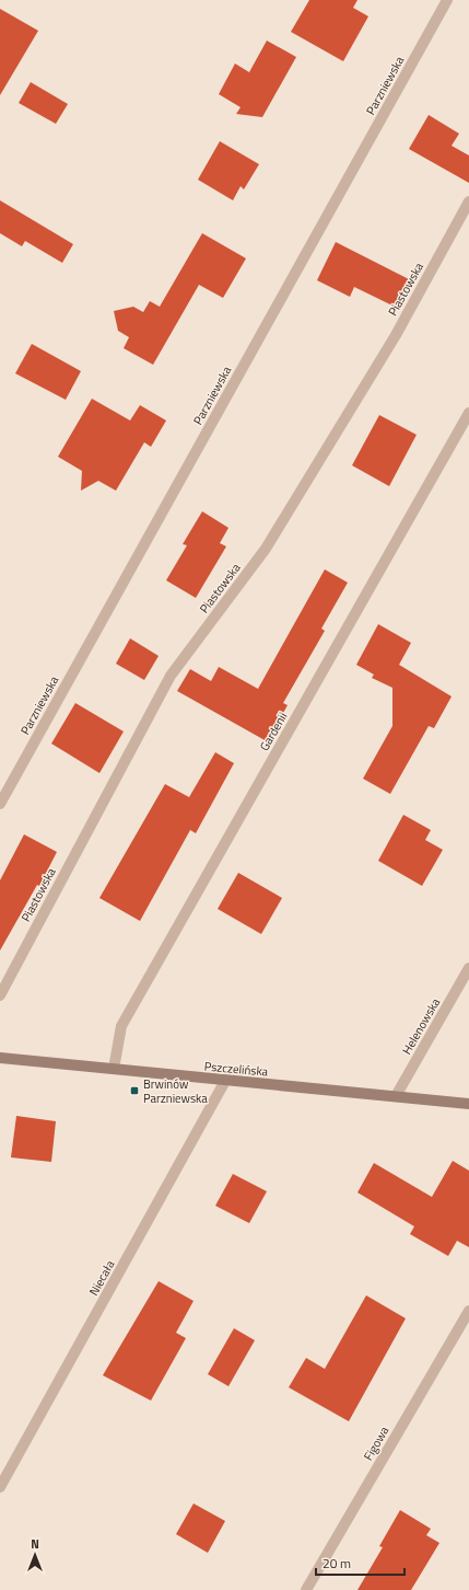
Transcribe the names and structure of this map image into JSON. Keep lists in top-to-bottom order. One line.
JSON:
{"streets":{"main road":["Pszczelińska"],"street":["Parzniewska","Piastowska","Gardenii","Helenowska","Niecała","Figowa"]},"crossings":[["Gardenii","Pszczelińska"],["Helenowska","Pszczelińska"],["Pszczelińska","Niecała"]],"places":{"transit":["Brwinów Parzniewska"]},"scale_bar":"20 m","north":"top"}
